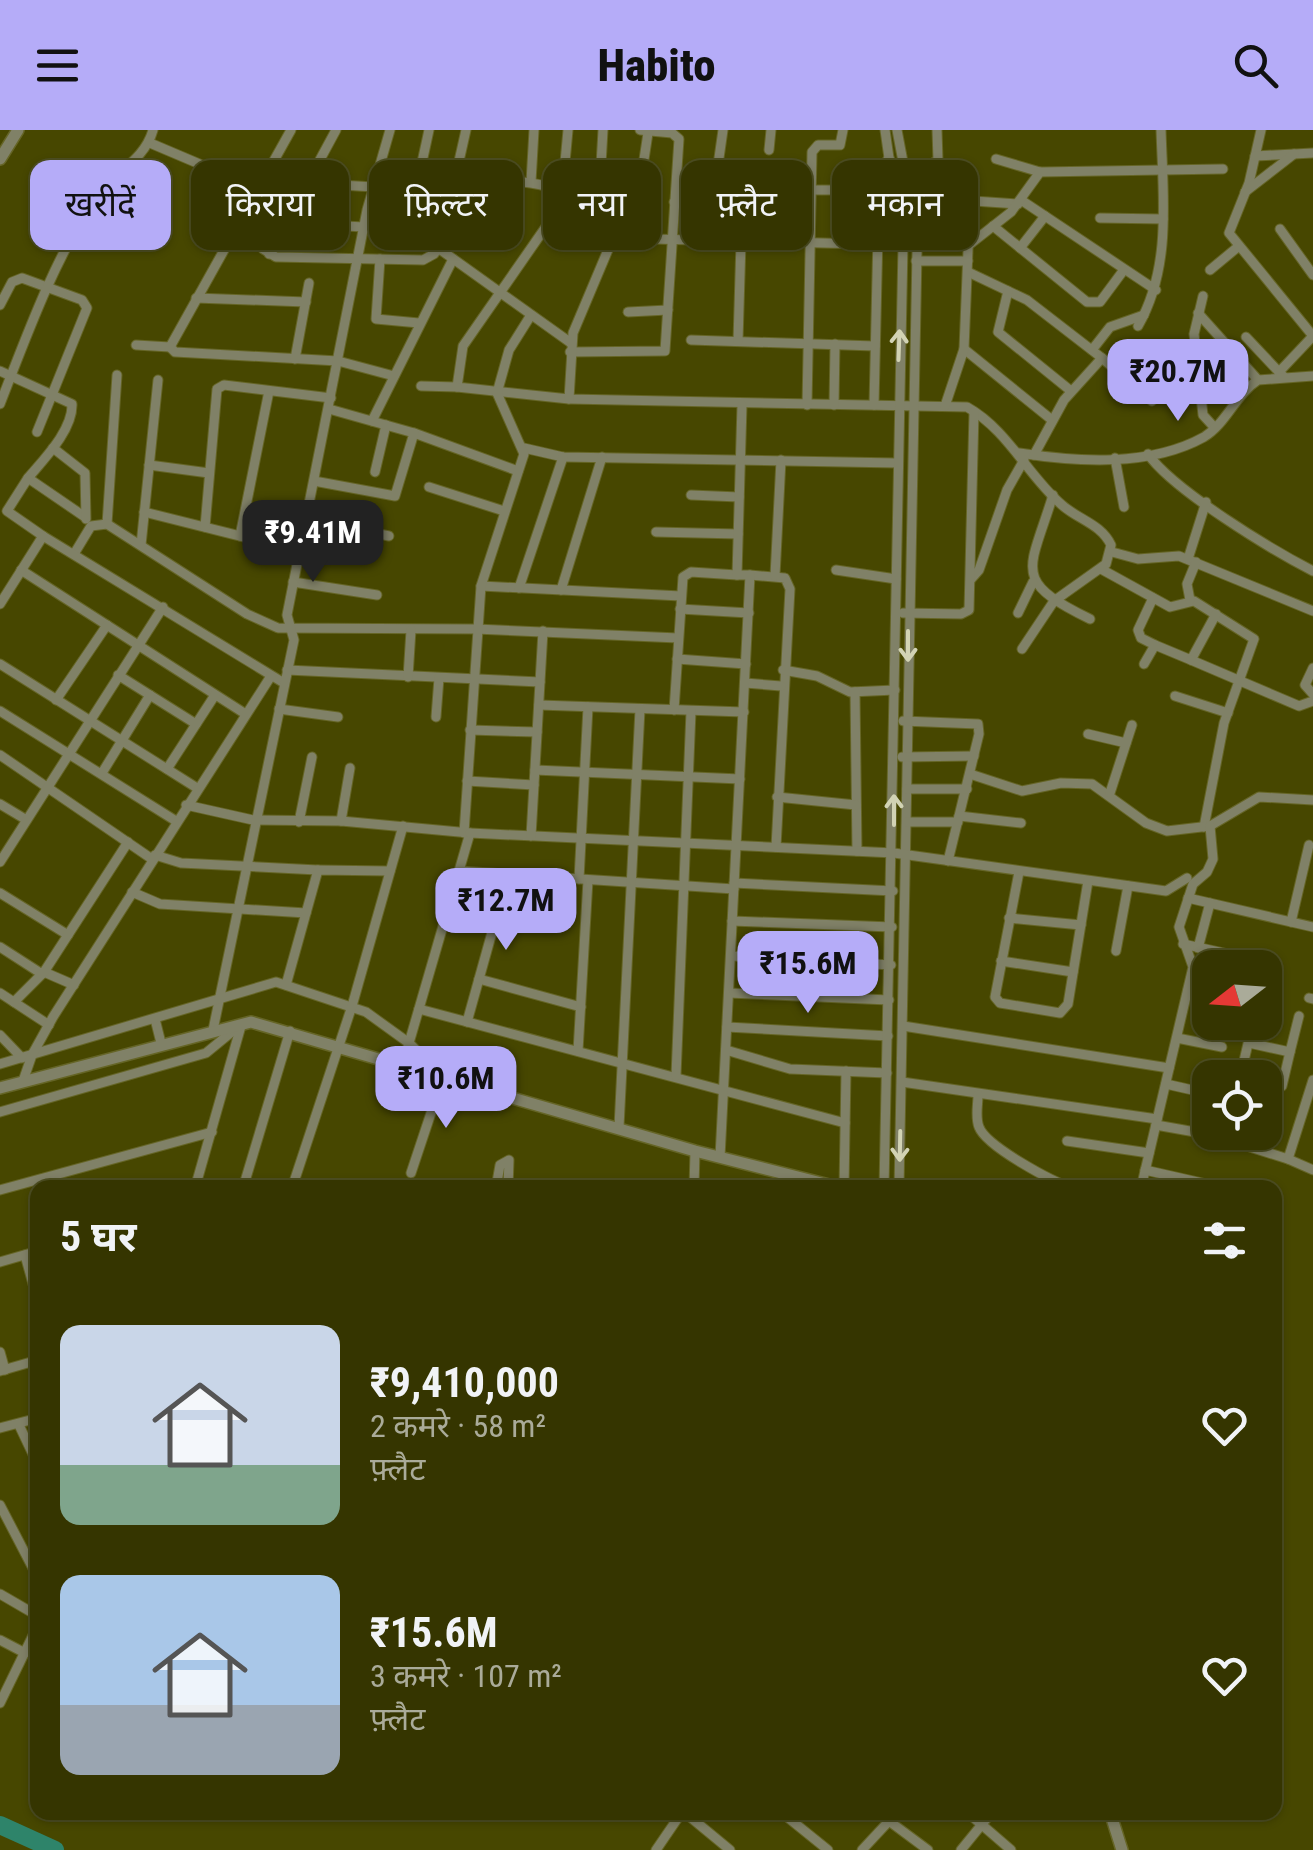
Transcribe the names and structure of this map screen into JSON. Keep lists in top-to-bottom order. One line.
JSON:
{"north":"left","page":{"header":"Habito","chip":["खरीदें","किराया","फ़िल्टर","नया","फ़्लैट","मकान"],"price":["₹20.7M","₹9.41M","₹12.7M","₹15.6M","₹10.6M"],"heading":"5 घर","list":[{"name":"₹9,410,000","note":"2 कमरे · 58 m² · फ़्लैट"},{"name":"₹15.6M","note":"3 कमरे · 107 m² · फ़्लैट"}]}}
